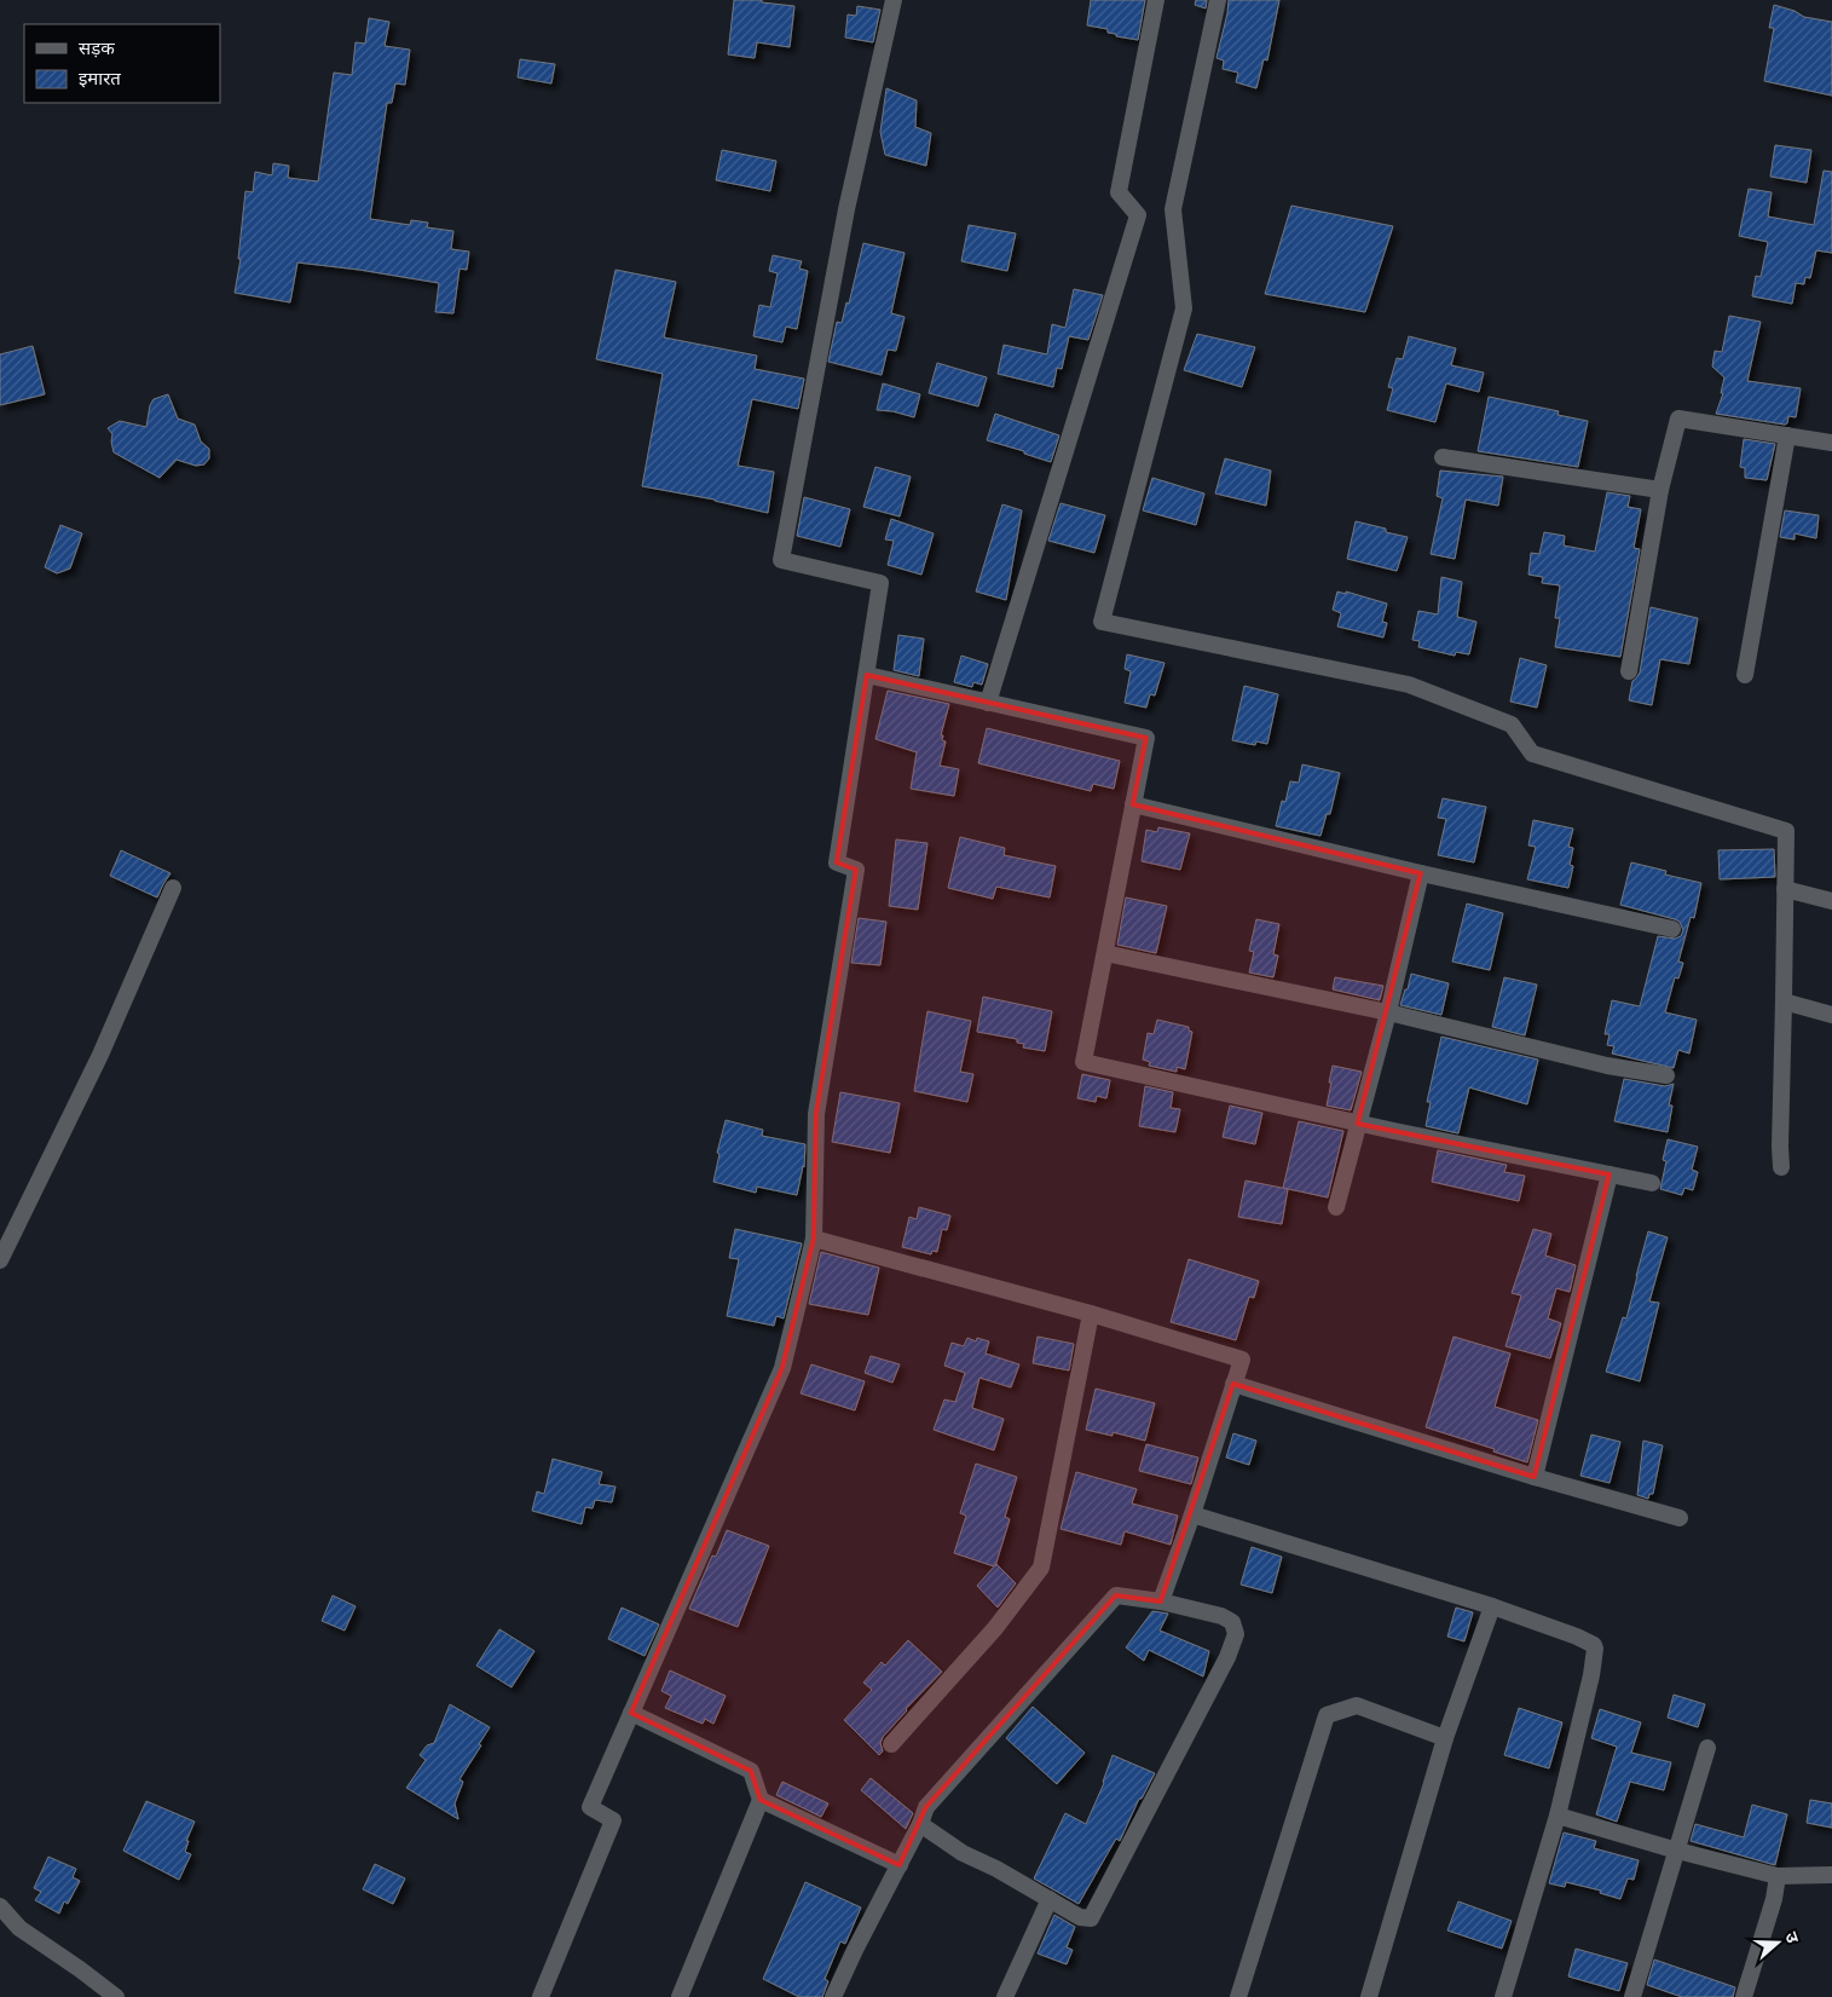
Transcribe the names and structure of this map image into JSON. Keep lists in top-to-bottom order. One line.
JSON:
{"legend":["सड़क","इमारत"],"north":"right"}
